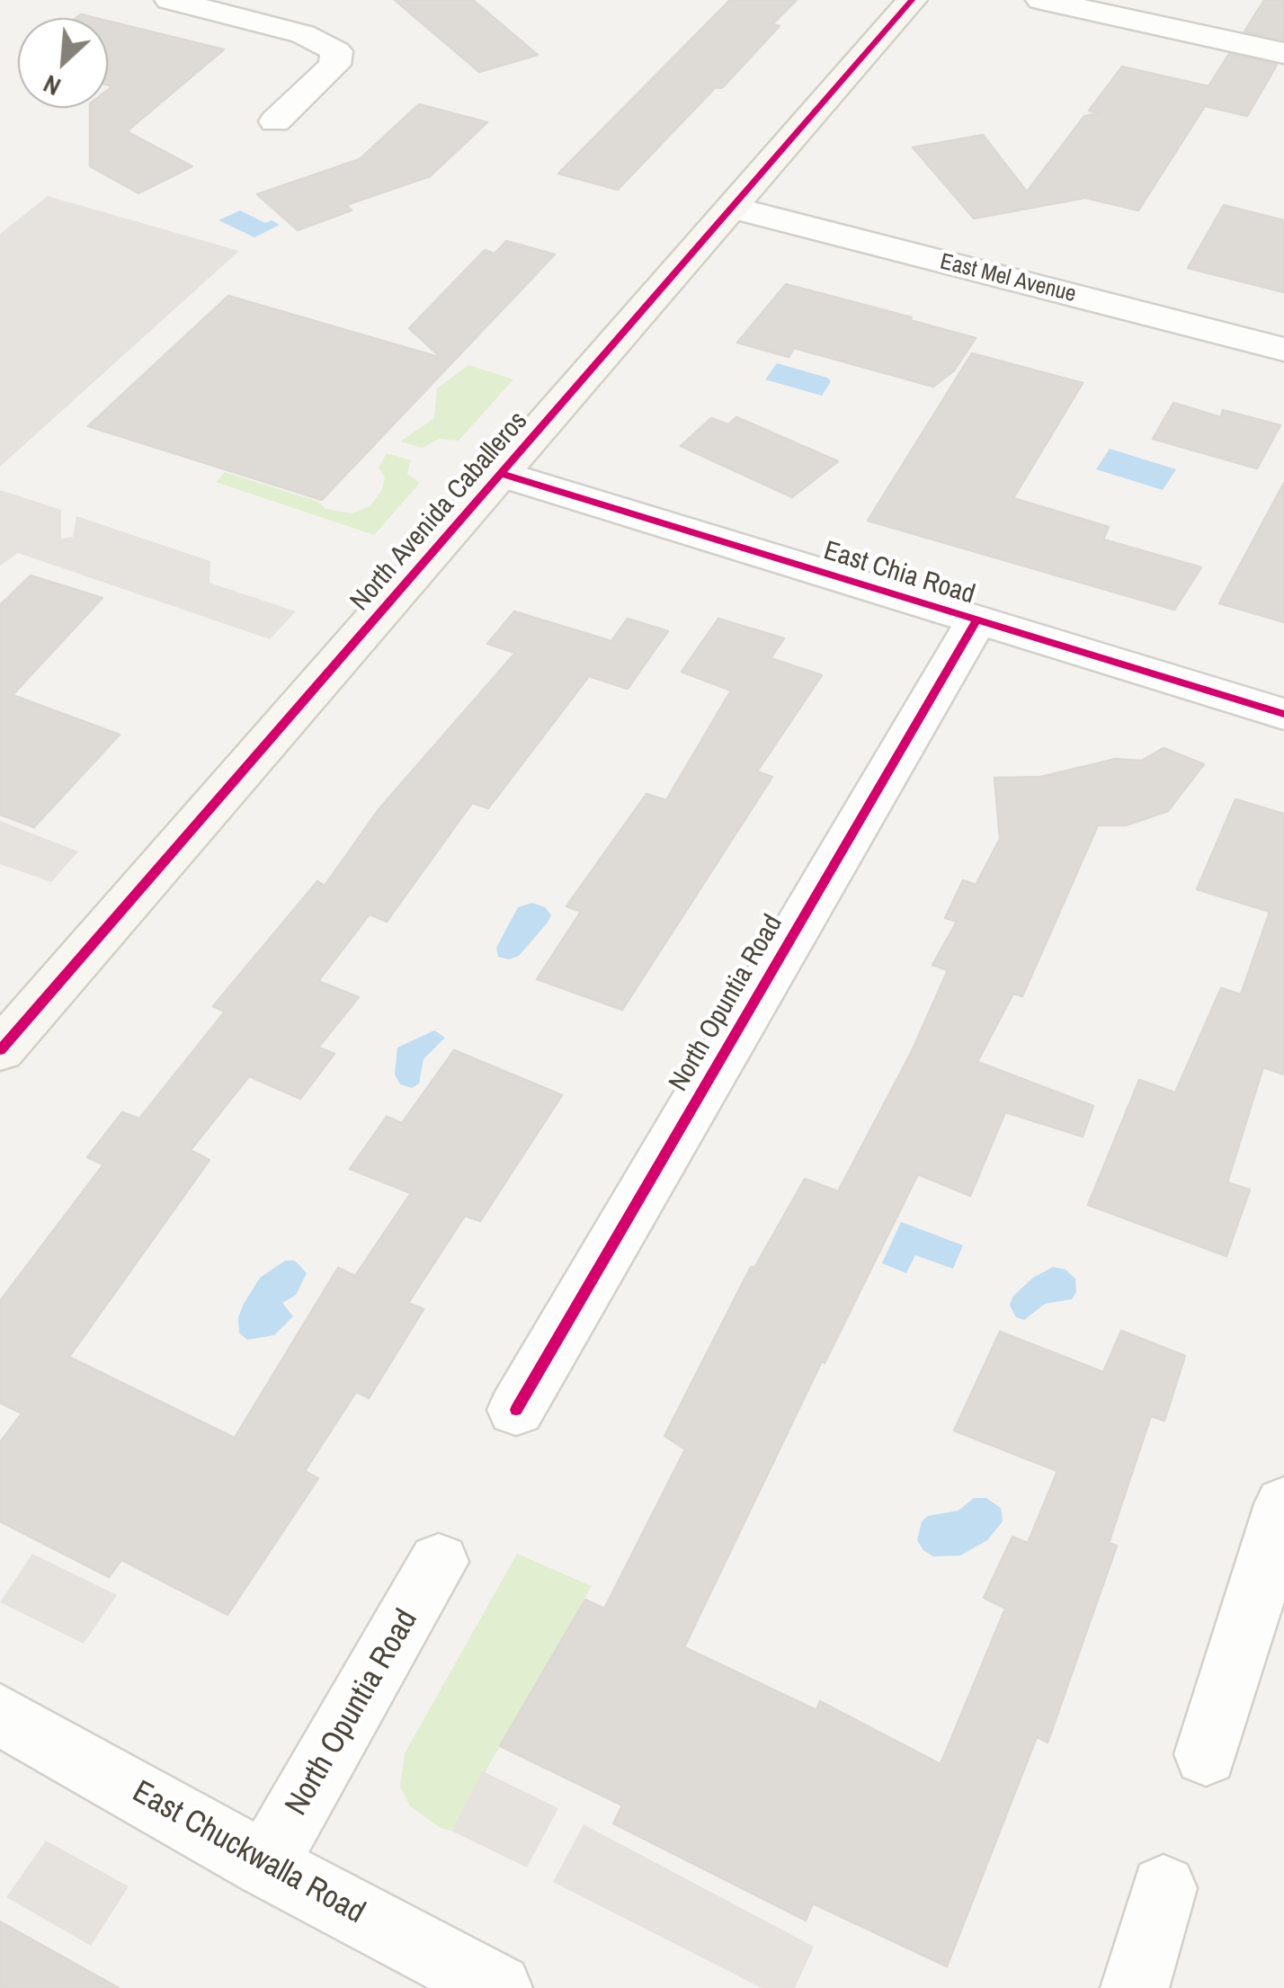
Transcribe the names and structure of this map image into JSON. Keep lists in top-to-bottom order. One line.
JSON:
{"streets":{"street":["East Mel Avenue","North Avenida Caballeros","East Chia Road","North Opuntia Road","East Chuckwalla Road"]},"crossings":[["East Mel Avenue","North Avenida Caballeros"],["North Avenida Caballeros","East Chia Road"],["East Chia Road","North Opuntia Road"],["North Opuntia Road","East Chuckwalla Road"]],"north":"bottom left"}
